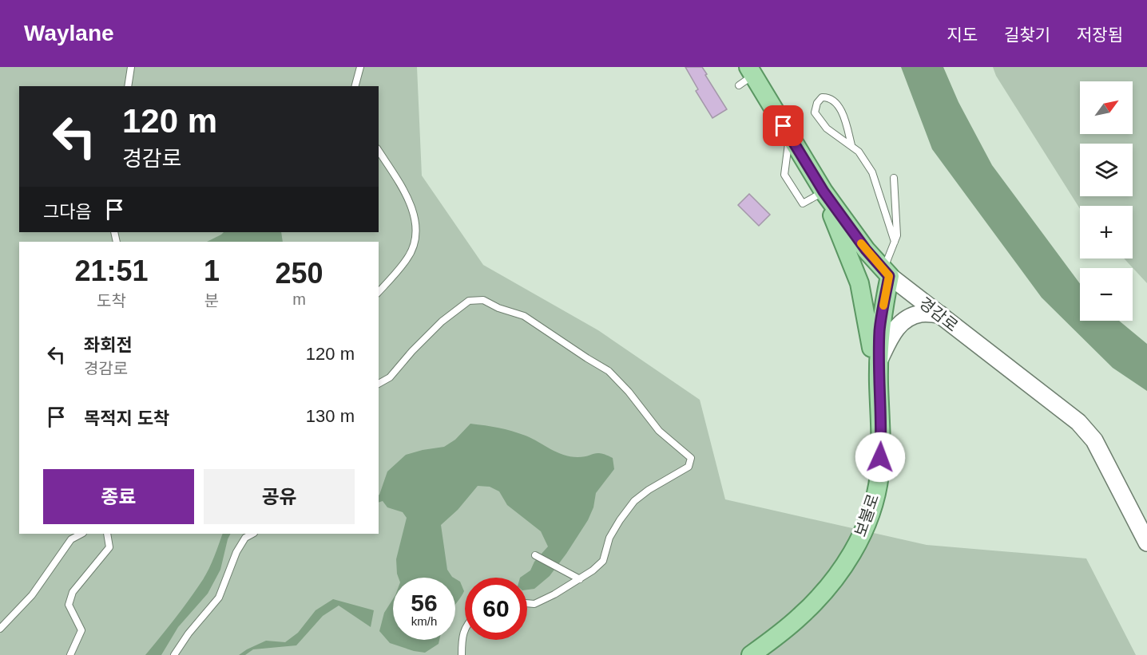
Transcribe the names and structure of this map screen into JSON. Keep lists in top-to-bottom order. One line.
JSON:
{"streets":{"main road":["경감로","보불로"]},"crossings":[["경감로","보불로"]],"north":"top right","page":{"header":"Waylane","nav":["지도","길찾기","저장됨"],"map_buttons":["+","−"],"turn":["120 m","경감로"],"then":"그다음","eta":["21:51","도착","1","분","250","m"],"list":[{"name":"좌회전","note":"경감로","value":"120 m"},{"name":"목적지 도착","value":"130 m"}],"buttons":["종료","공유"],"speed":"56 km/h","limit":"60"}}
